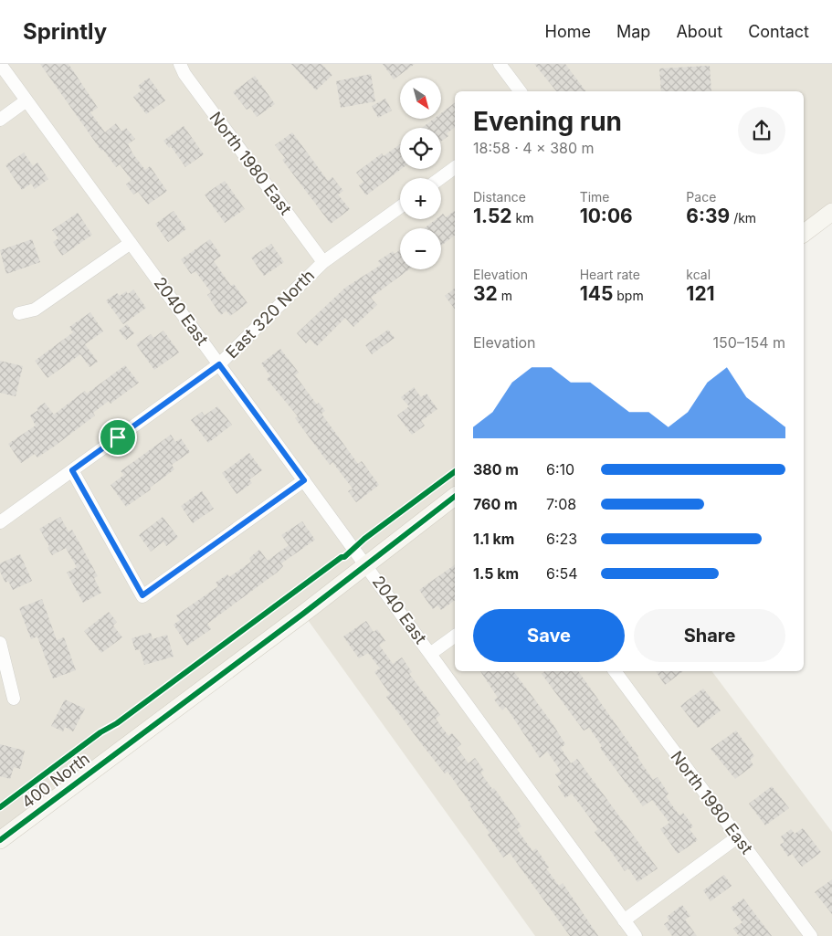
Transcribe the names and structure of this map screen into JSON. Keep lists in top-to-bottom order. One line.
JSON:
{"streets":{"main road":["400 North"],"street":["North 1980 East","2040 East","East 320 North"]},"crossings":[["North 1980 East","East 320 North"],["2040 East","East 320 North"],["2040 East","400 North"]],"north":"bottom right","page":{"header":"Sprintly","nav":["Home","Map","About","Contact"],"map_buttons":["+","−"],"heading":["Evening run","18:58 · 4 × 380 m"],"stats":[["Distance","1.52 km"],["Time","10:06"],["Pace","6:39 /km"],["Elevation","32 m"],["Heart rate","145 bpm"],["kcal","121"]],"chart":["Elevation","150–154 m"],"list":[{"name":"380 m","note":"6:10"},{"name":"760 m","note":"7:08"},{"name":"1.1 km","note":"6:23"},{"name":"1.5 km","note":"6:54"}],"buttons":["Save","Share"]}}
